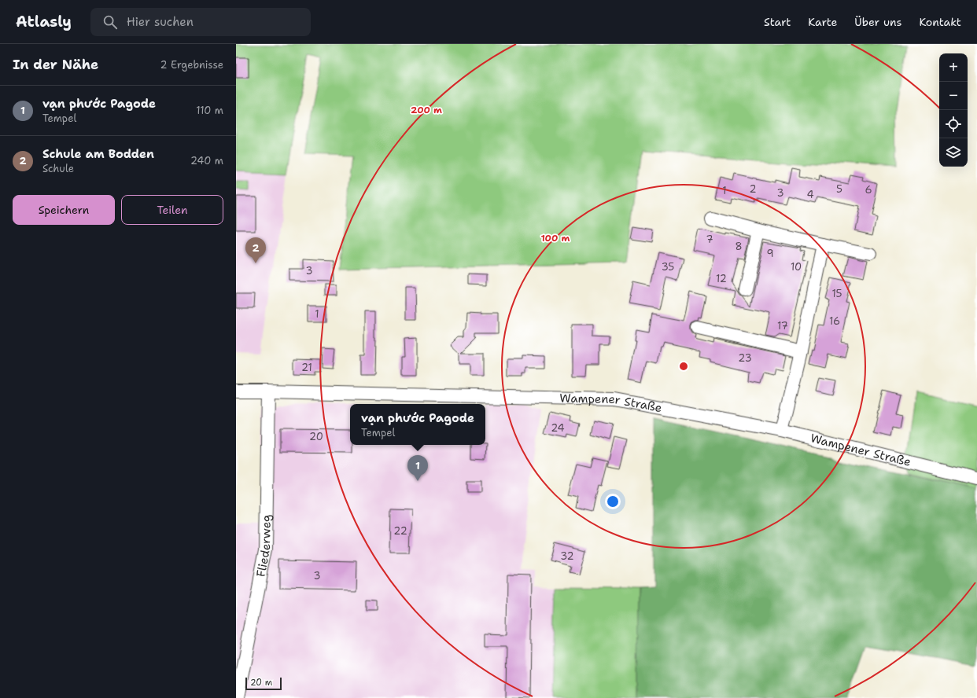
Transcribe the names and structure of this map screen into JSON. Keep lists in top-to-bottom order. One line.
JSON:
{"streets":{"street":["Wampener Straße","Fliederweg"]},"crossings":[["Wampener Straße","Fliederweg"]],"house_numbers":["2","5","6","1","3","4","7","8","9","35","10","3","12","15","1","16","17","23","21","24","20","22","32","3"],"scale_bar":"20 m","page":{"header":"Atlasly","search":"Hier suchen","nav":["Start","Karte","Über uns","Kontakt"],"heading":["In der Nähe","2 Ergebnisse"],"map_buttons":["+","−"],"list":[{"mark":"1","name":"vạn phước Pagode","note":"Tempel","value":"110 m"},{"mark":"2","name":"Schule am Bodden","note":"Schule","value":"240 m"}],"buttons":["Speichern","Teilen"],"pins":["2","1"],"popup":["vạn phước Pagode","Tempel"],"scale":"20 m"},"rings":["200 m","100 m"]}
